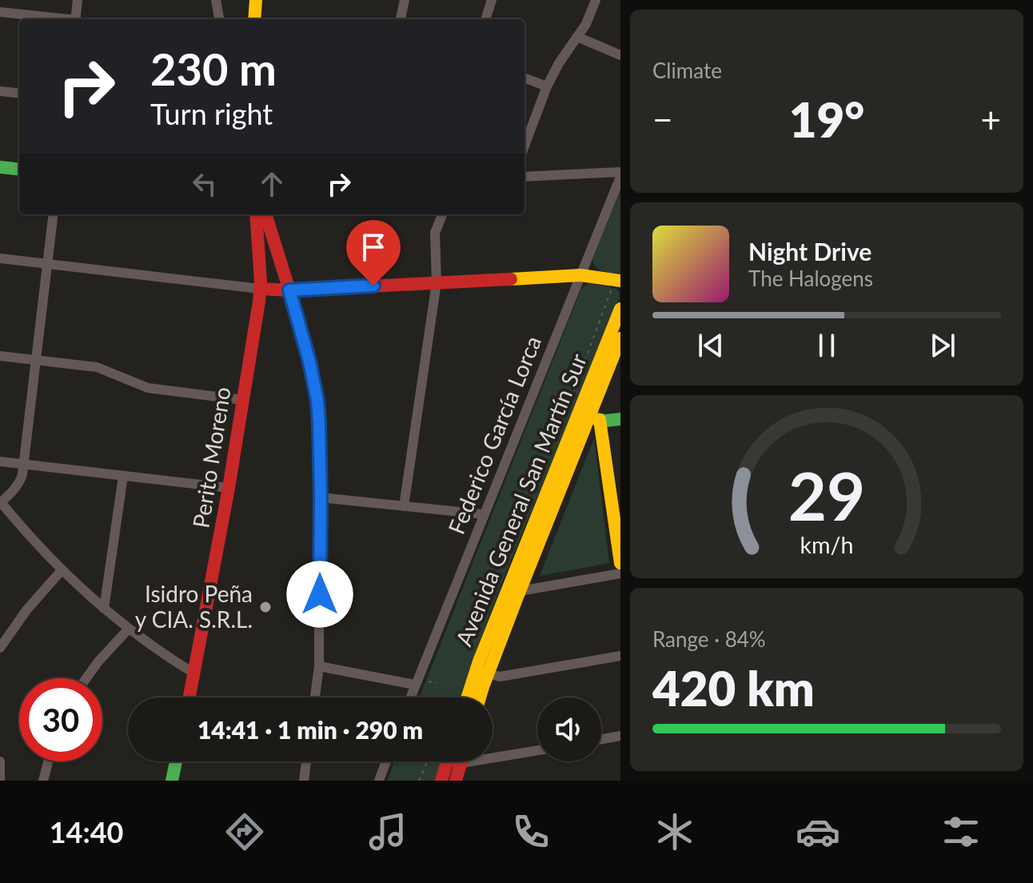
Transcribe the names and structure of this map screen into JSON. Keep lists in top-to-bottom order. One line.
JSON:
{"streets":{"main road":["Perito Moreno","Avenida General San Martín Sur"],"street":["Federico García Lorca"]},"places":["Isidro Peña y CIA. S.R.L."],"page":{"tile":["Climate",["Range · 84%","420 km"]],"turn":["230 m","Turn right"],"heat":["−","19°","+"],"song":["Night Drive","The Halogens"],"limit":"30","trip":"14:41 · 1 min · 290 m","tabs":"14:40","gauge":["29","km/h"]}}
